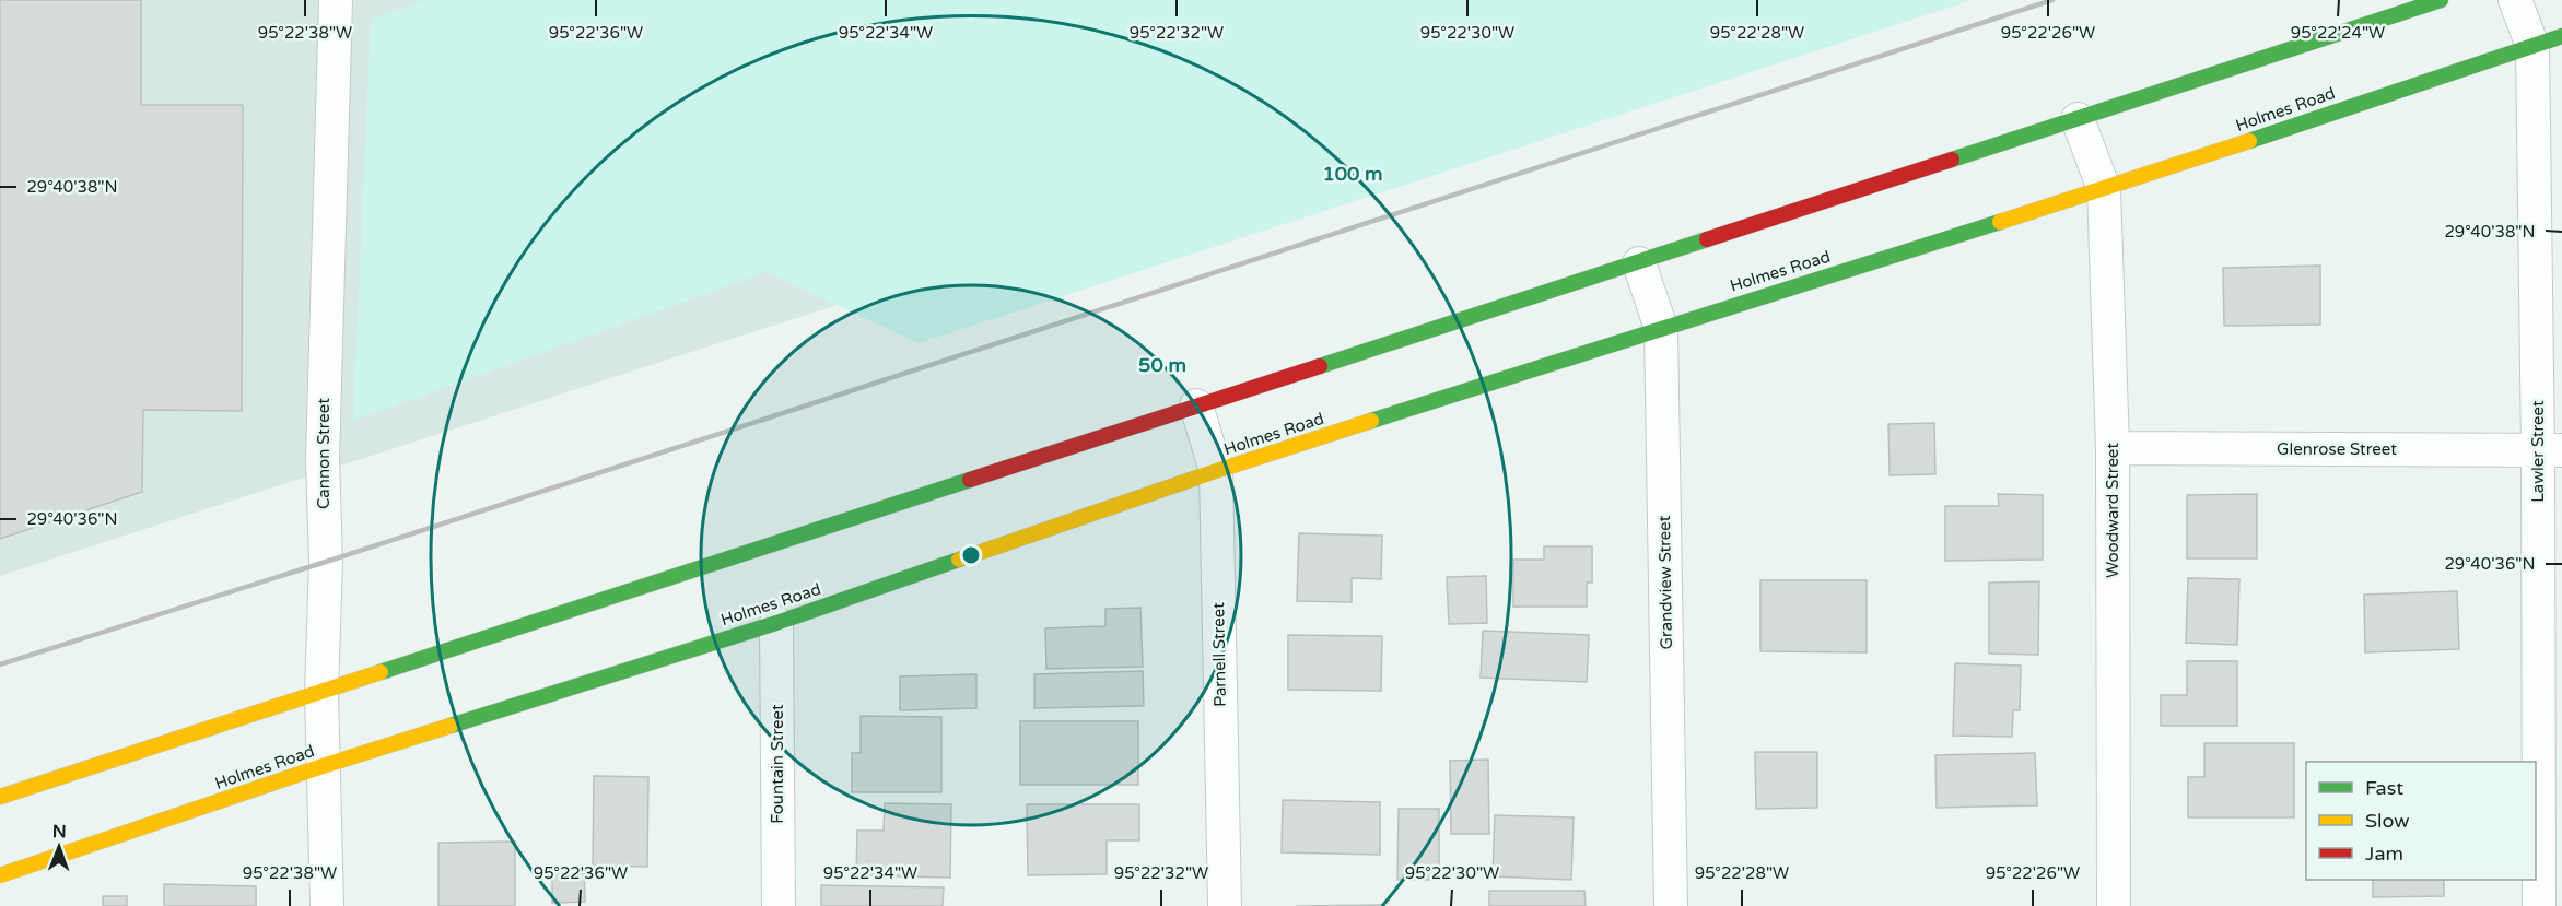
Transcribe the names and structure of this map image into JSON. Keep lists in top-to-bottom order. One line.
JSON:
{"streets":{"main road":["Holmes Road"],"street":["Glenrose Street","Lawler Street","Cannon Street","Woodward Street","Grandview Street","Parnell Street","Fountain Street"]},"crossings":[["Holmes Road","Lawler Street"],["Holmes Road","Cannon Street"],["Holmes Road","Woodward Street"],["Holmes Road","Grandview Street"],["Holmes Road","Parnell Street"],["Holmes Road","Fountain Street"],["Glenrose Street","Lawler Street"],["Glenrose Street","Woodward Street"]],"legend":["Fast","Slow","Jam"],"north":"top","coordinates":["95°22'38\"W","95°22'36\"W","95°22'34\"W","95°22'32\"W","95°22'30\"W","95°22'28\"W","95°22'26\"W","95°22'24\"W","29°40'38\"N","29°40'36\"N"],"rings":["100 m","50 m"]}
